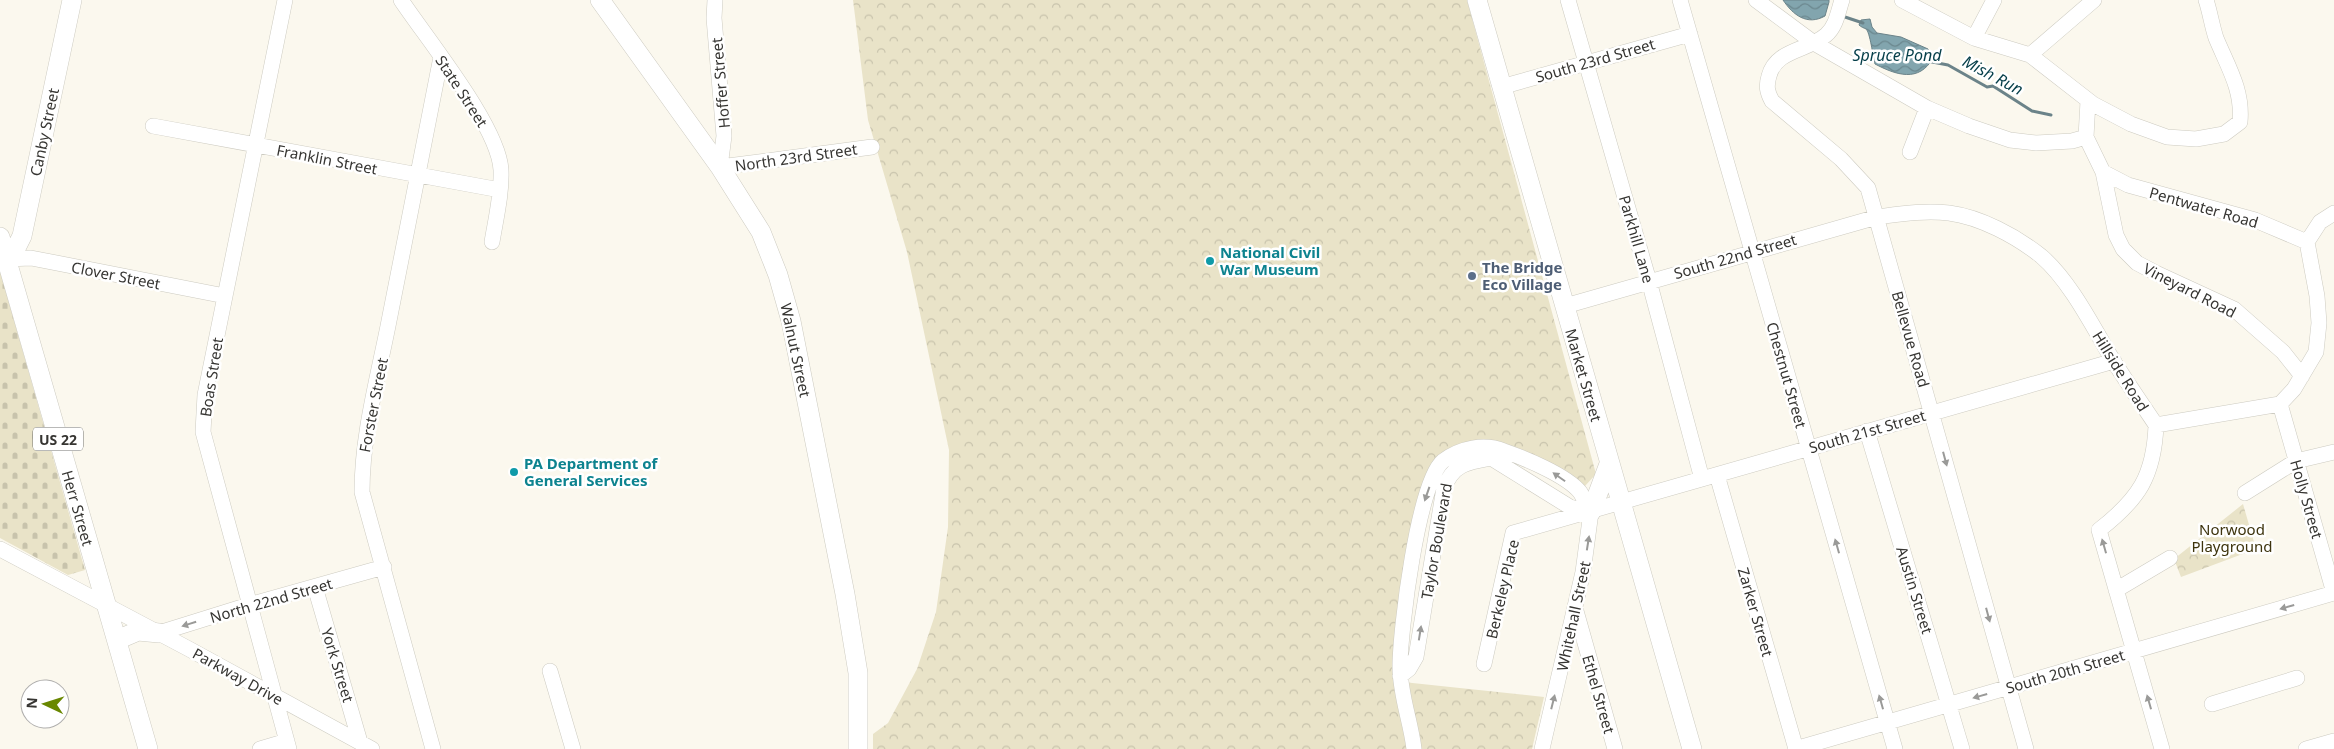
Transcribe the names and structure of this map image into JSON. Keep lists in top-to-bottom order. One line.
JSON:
{"streets":{"main road":["Canby Street","Walnut Street","Market Street","US 22","Herr Street"],"street":["South 23rd Street","Hoffer Street","State Street","North 23rd Street","Franklin Street","Pentwater Road","Parkhill Lane","South 22nd Street","Clover Street","Vineyard Road","Bellevue Road","Hillside Road","Chestnut Street","Boas Street","Forster Street","South 21st Street","Holly Street","Taylor Boulevard","Berkeley Place","Austin Street","North 22nd Street","Zarker Street","Whitehall Street","York Street","South 20th Street","Parkway Drive","Ethel Street"]},"crossings":[["South 23rd Street","Parkhill Lane"],["South 23rd Street","Market Street"],["South 23rd Street","Chestnut Street"],["Hoffer Street","North 23rd Street"],["Hoffer Street","Walnut Street"],["State Street","Franklin Street"],["State Street","Forster Street"],["Canby Street","Clover Street"],["Canby Street","Herr Street"],["North 23rd Street","Walnut Street"],["Franklin Street","Boas Street"],["Franklin Street","Forster Street"],["Pentwater Road","Vineyard Road"],["Parkhill Lane","South 22nd Street"],["Parkhill Lane","South 21st Street"],["South 22nd Street","Bellevue Road"],["South 22nd Street","Hillside Road"],["South 22nd Street","Market Street"],["South 22nd Street","Chestnut Street"],["Clover Street","Boas Street"],["Clover Street","Herr Street"],["Bellevue Road","Hillside Road"],["Bellevue Road","South 21st Street"],["Bellevue Road","South 20th Street"],["Hillside Road","South 21st Street"],["Hillside Road","Holly Street"],["Market Street","South 21st Street"],["Chestnut Street","South 21st Street"],["Chestnut Street","South 20th Street"],["Boas Street","North 22nd Street"],["Boas Street","Parkway Drive"],["Forster Street","North 22nd Street"],["South 21st Street","Austin Street"],["South 21st Street","Zarker Street"],["Holly Street","South 20th Street"],["Herr Street","Parkway Drive"],["Taylor Boulevard","Berkeley Place"],["Taylor Boulevard","Whitehall Street"],["Berkeley Place","Whitehall Street"],["Austin Street","South 20th Street"],["North 22nd Street","York Street"],["North 22nd Street","Parkway Drive"],["Zarker Street","South 20th Street"],["Whitehall Street","Ethel Street"],["York Street","Parkway Drive"]],"one_way":["Chestnut Street","North 22nd Street","Whitehall Street"],"water":["Spruce Pond","Mish Run"],"parks":["Norwood Playground"],"places":["National Civil War Museum","The Bridge Eco Village","PA Department of General Services"],"north":"left"}
